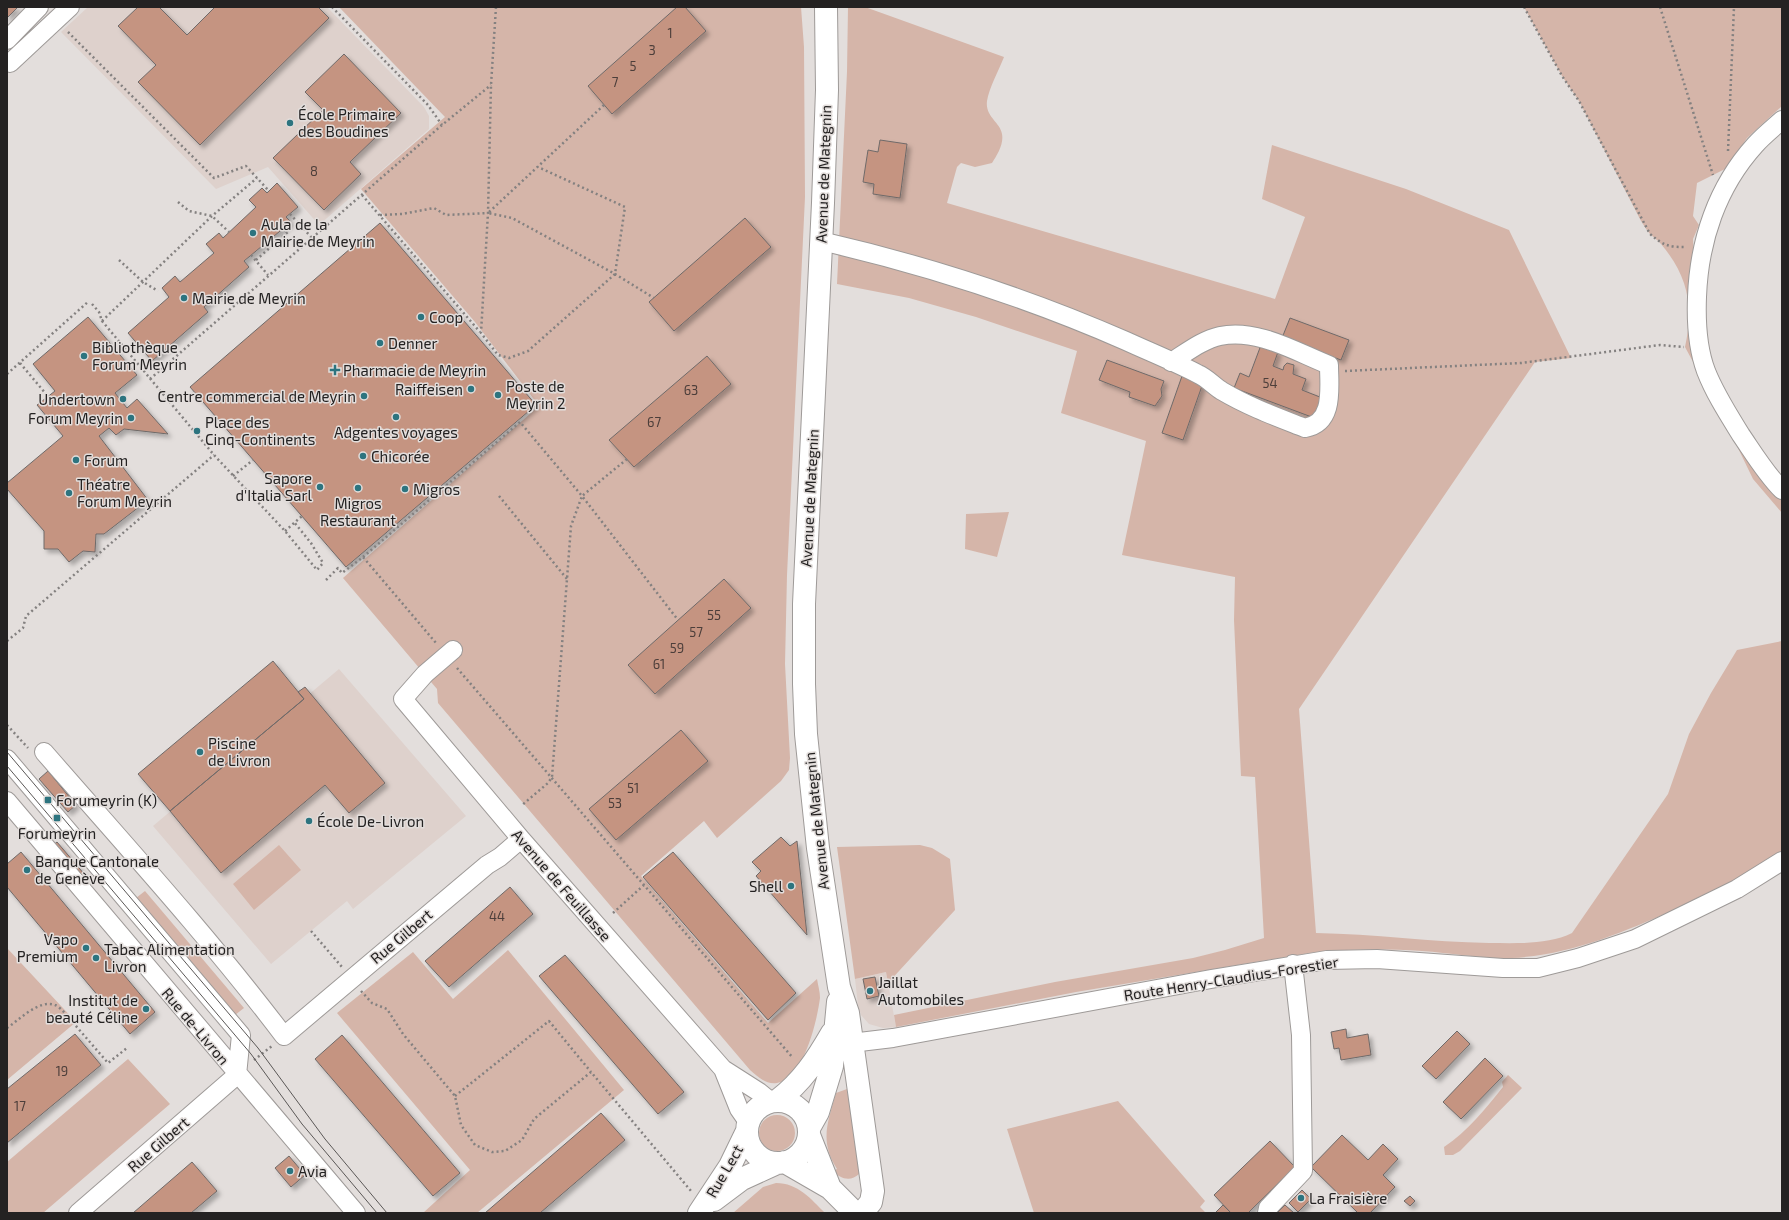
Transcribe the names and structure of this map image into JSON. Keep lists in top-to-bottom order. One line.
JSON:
{"streets":{"main road":["Avenue de Mategnin","Rue Lect"],"street":["Avenue de Feuillasse","Rue Gilbert","Route Henry-Claudius-Forestier","Rue de-Livron"]},"crossings":[["Avenue de Mategnin","Avenue de Feuillasse"],["Avenue de Mategnin","Route Henry-Claudius-Forestier"],["Avenue de Mategnin","Rue Lect"],["Avenue de Feuillasse","Rue Gilbert"],["Avenue de Feuillasse","Rue Lect"],["Rue Gilbert","Rue de-Livron"]],"places":{"other":["École Primaire des Boudines","Aula de la Mairie de Meyrin","Mairie de Meyrin","Coop","Denner","Bibliothèque Forum Meyrin","Raiffeisen","Poste de Meyrin 2","Centre commercial de Meyrin","Undertown","Adgentes voyages","Forum Meyrin","Place des Cinq-Continents","Chicorée","Forum","Sapore d'Italia Sarl","Migros Restaurant","Migros","Théatre Forum Meyrin","Piscine de Livron","École De-Livron","Banque Cantonale de Genève","Shell","Vapo Premium","Tabac Alimentation Livron","Jaillat Automobiles","Institut de beauté Céline","Avia","La Fraisière"],"health":["Pharmacie de Meyrin"],"transit":["Forumeyrin (K)","Forumeyrin"]},"house_numbers":["1","3","5","7","8","54","63","67","55","57","59","61","51","53","44","19","17"]}
